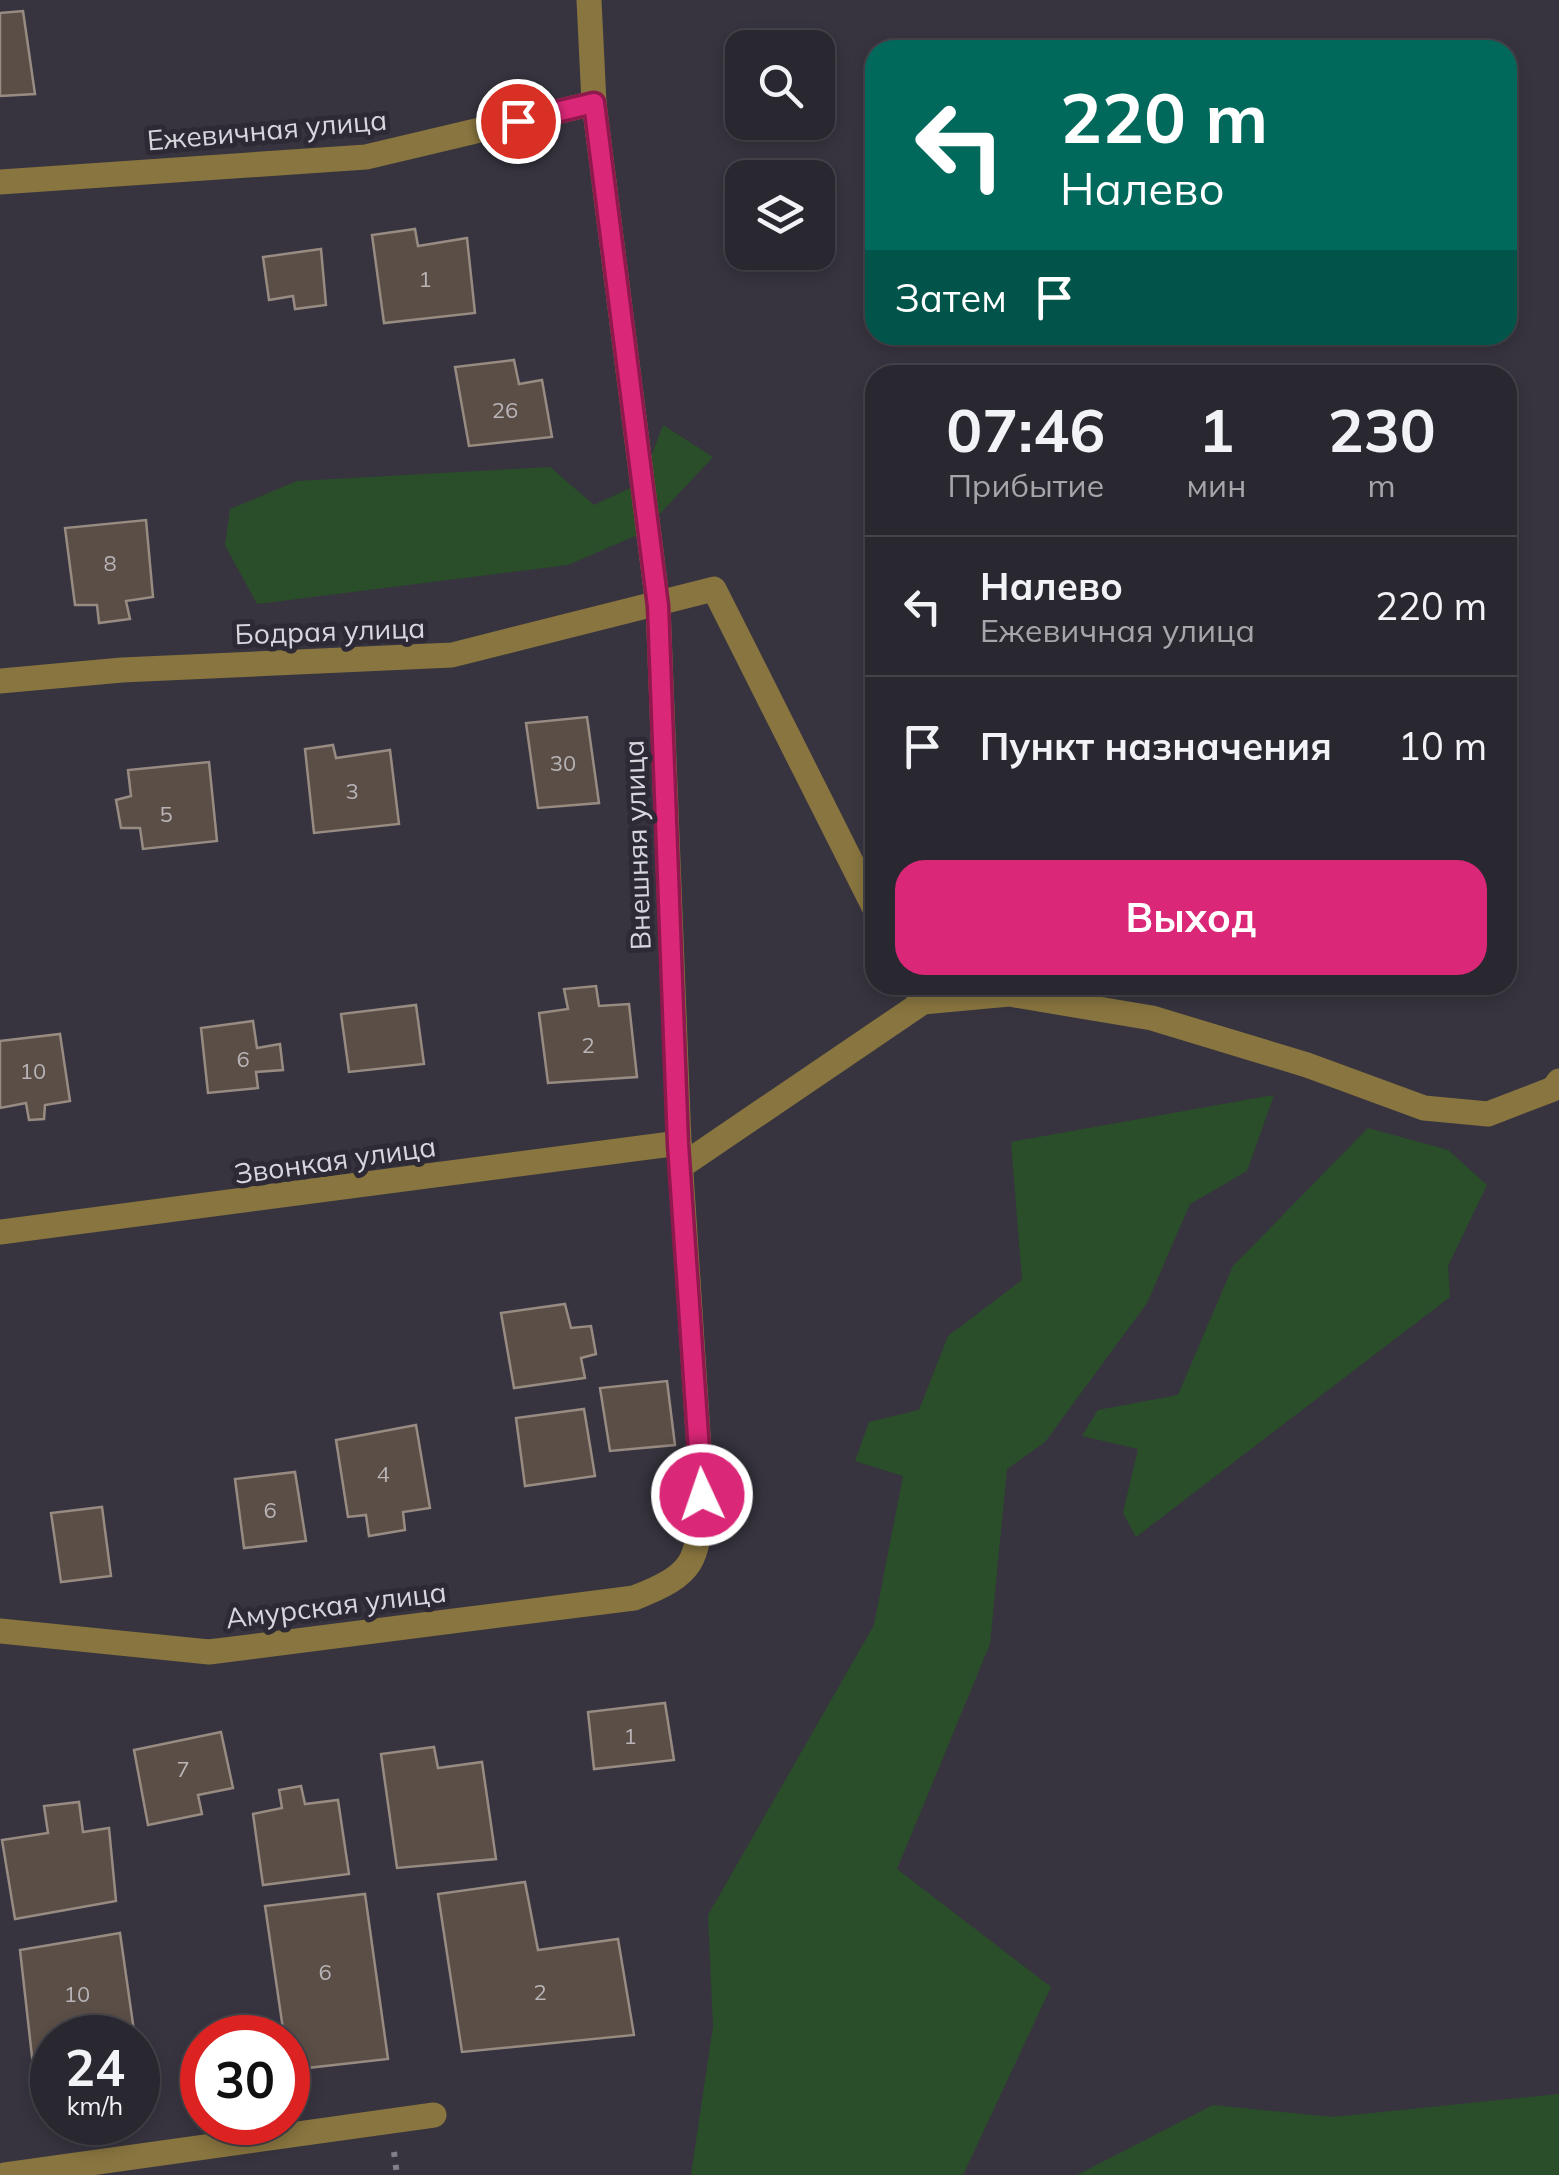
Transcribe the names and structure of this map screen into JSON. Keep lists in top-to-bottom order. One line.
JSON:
{"streets":{"street":["Ежевичная улица","Бодрая улица","Внешняя улица","Звонкая улица","Амурская улица"]},"crossings":[["Ежевичная улица","Внешняя улица"],["Бодрая улица","Внешняя улица"],["Внешняя улица","Звонкая улица"],["Внешняя улица","Амурская улица"]],"house_numbers":["1","26","8","30","3","5","2","6","10","4","6","1","7","6","2","10"],"page":{"turn":["220 m","Налево"],"then":"Затем","eta":["07:46","Прибытие","1","мин","230","m"],"list":[{"name":"Налево","note":"Ежевичная улица","value":"220 m"},{"name":"Пункт назначения","value":"10 m"}],"buttons":"Выход","speed":"24 km/h","limit":"30"}}
